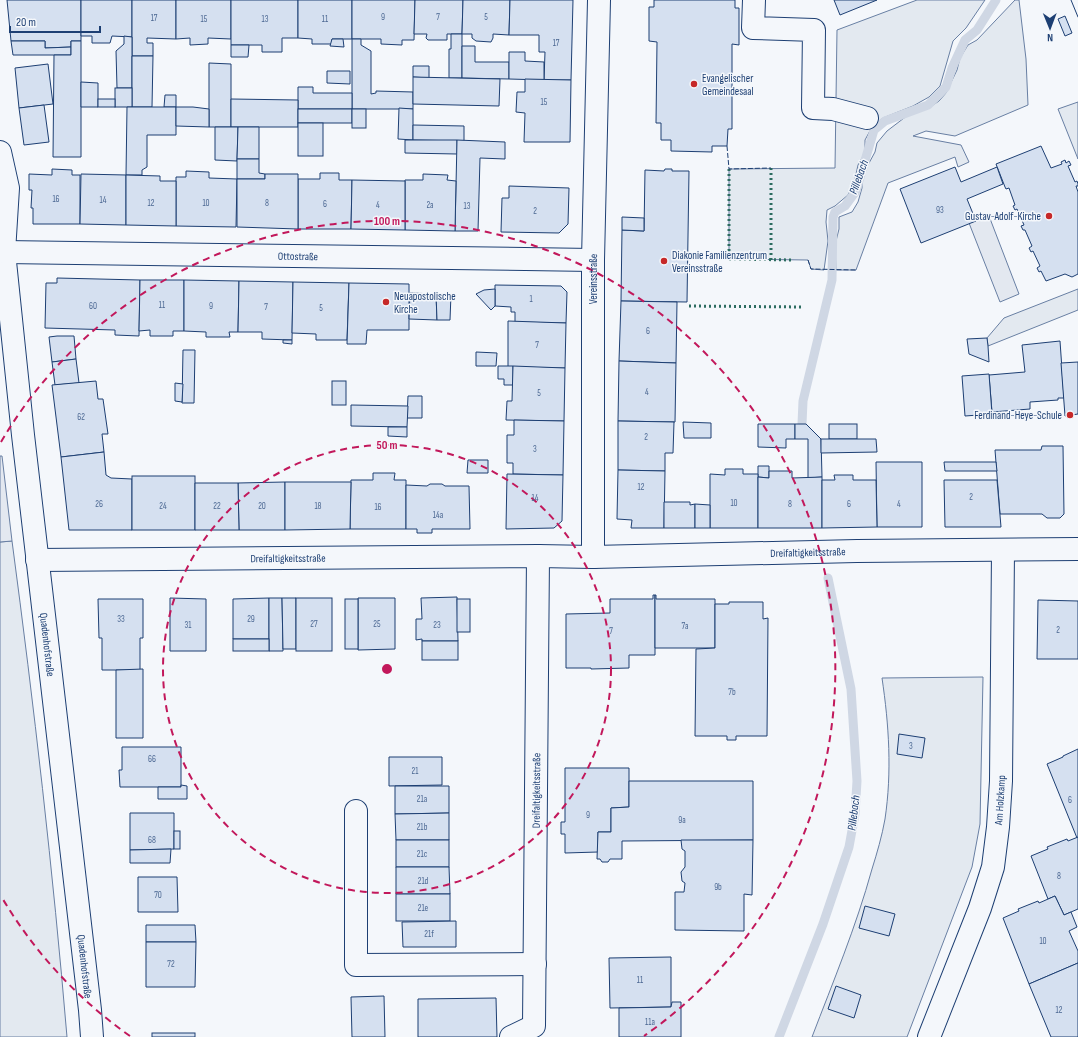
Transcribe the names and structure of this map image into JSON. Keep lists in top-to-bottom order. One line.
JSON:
{"streets":{"street":["Ottostraße","Vereinsstraße","Dreifaltigkeitsstraße","Quadenhofstraße","Am Holzkamp"]},"crossings":[["Ottostraße","Vereinsstraße"],["Ottostraße","Quadenhofstraße"],["Vereinsstraße","Dreifaltigkeitsstraße"],["Dreifaltigkeitsstraße","Quadenhofstraße"],["Dreifaltigkeitsstraße","Am Holzkamp"]],"water":["Pillebach"],"places":["Evangelischer Gemeindesaal","Gustav-Adolf-Kirche","Diakonie Familienzentrum Vereinsstraße","Neuapostolische Kirche","Ferdinand-Heye-Schule"],"house_numbers":["9","7","5","17","15","13","11","17","15","16","14","12","10","8","6","4","2a","13","93","2","1","11","60","9","7","5","6","7","4","5","62","2","3","12","2","14","10","26","8","6","4","24","22","20","18","16","14a","33","29","27","25","31","23","7a","2","7","7b","3","66","21","21a","6","9","9a","21b","68","21c","8","21d","9b","70","21e","21f","10","72","11","12","11a"],"scale_bar":"20 m","north":"bottom","rings":["100 m","50 m"]}
